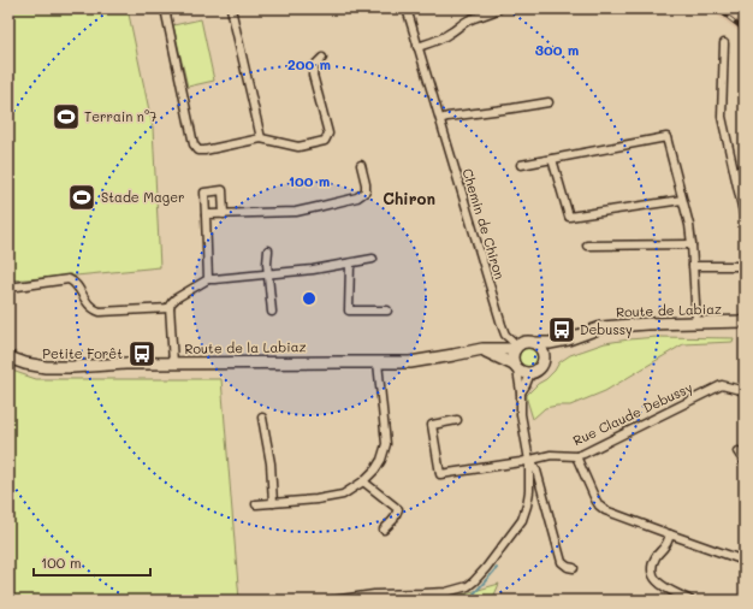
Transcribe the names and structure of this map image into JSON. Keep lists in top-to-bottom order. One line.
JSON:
{"streets":{"main road":["Route de Labiaz","Route de la Labiaz"],"street":["Chemin de Chiron","Rue Claude Debussy"]},"crossings":[["Route de Labiaz","Route de la Labiaz"]],"districts":["Chiron"],"places":{"sports":["Terrain n°7","Stade Mager"],"bus stop":["Debussy","Petite Forêt"]},"scale_bar":"100 m","rings":["300 m","200 m","100 m"]}
